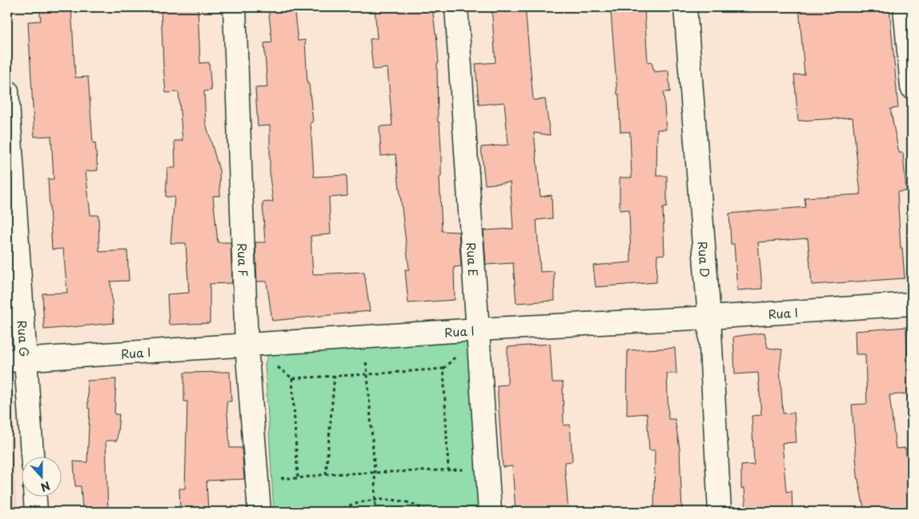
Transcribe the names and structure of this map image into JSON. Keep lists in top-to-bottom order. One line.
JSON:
{"streets":{"street":["Rua E","Rua D","Rua F","Rua I","Rua G"]},"crossings":[["Rua E","Rua I"],["Rua D","Rua I"],["Rua F","Rua I"],["Rua I","Rua G"]],"north":"bottom"}
